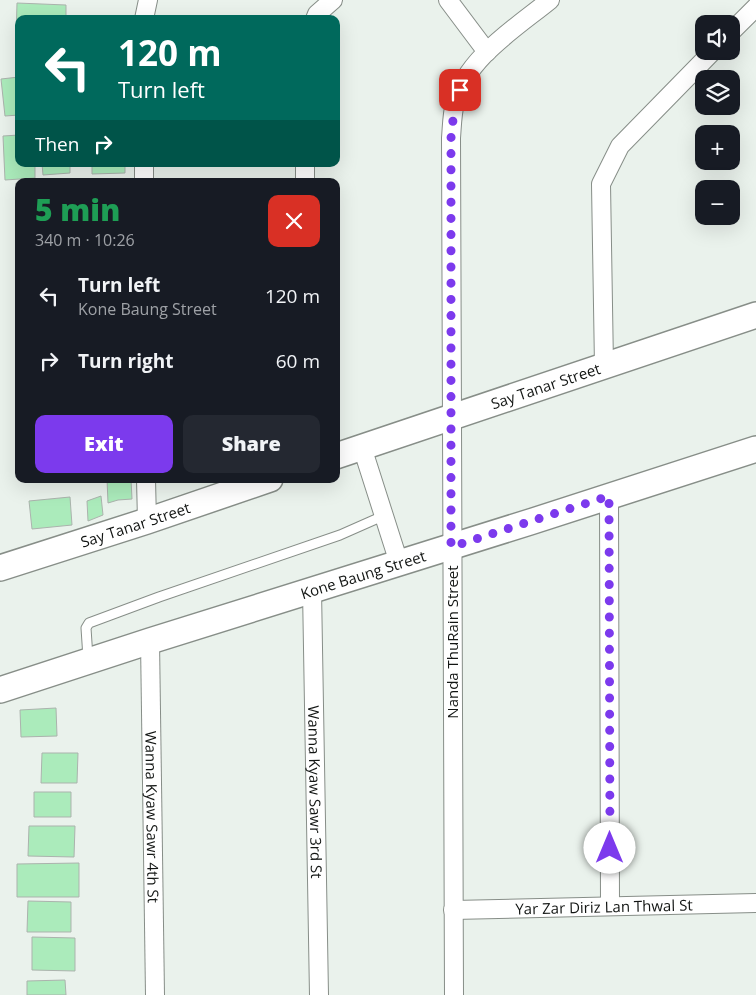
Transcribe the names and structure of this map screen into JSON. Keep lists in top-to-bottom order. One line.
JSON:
{"streets":{"street":["Say Tanar Street","Kone Baung Street","Nanda ThuRain Street","Wanna Kyaw Sawr 3rd St","Wanna Kyaw Sawr 4th St","Yar Zar Diriz Lan Thwal St"]},"crossings":[["Say Tanar Street","Nanda ThuRain Street"],["Kone Baung Street","Nanda ThuRain Street"],["Kone Baung Street","Wanna Kyaw Sawr 3rd St"],["Kone Baung Street","Wanna Kyaw Sawr 4th St"],["Nanda ThuRain Street","Yar Zar Diriz Lan Thwal St"]],"page":{"map_buttons":["+","−"],"turn":["120 m","Turn left"],"then":"Then","heading":["5 min","340 m · 10:26"],"list":[{"name":"Turn left","note":"Kone Baung Street","value":"120 m"},{"name":"Turn right","value":"60 m"}],"buttons":["Exit","Share"]}}
